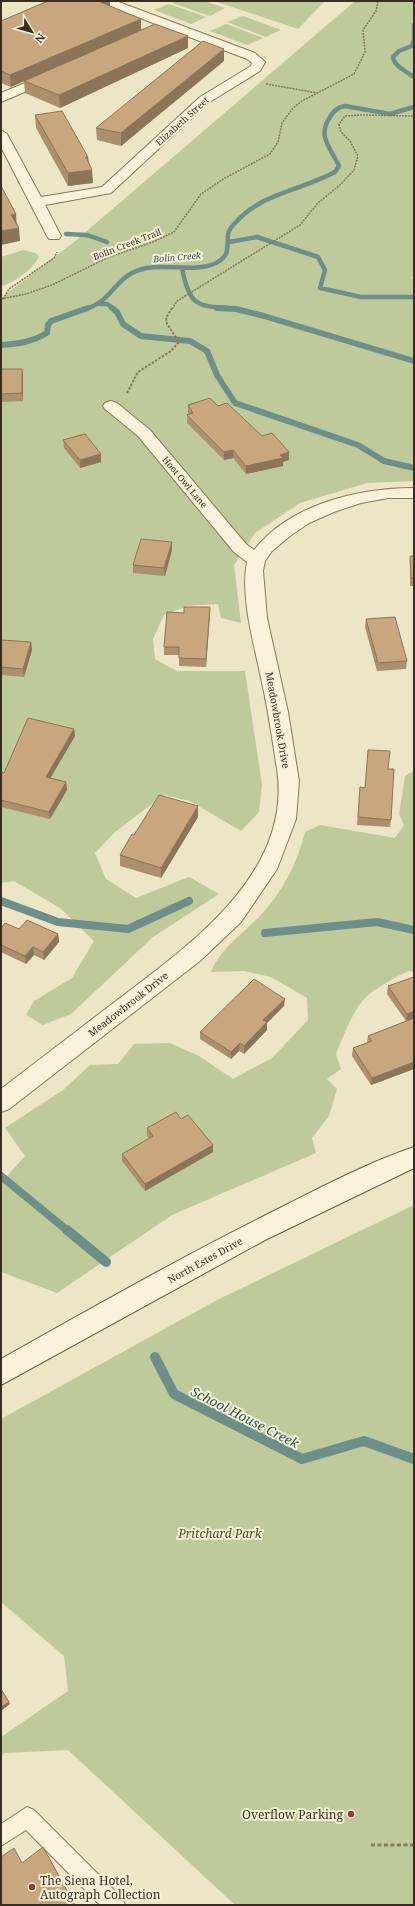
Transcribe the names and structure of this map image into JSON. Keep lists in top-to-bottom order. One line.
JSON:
{"streets":{"street":["Elizabeth Street","Hoot Owl Lane","Meadowbrook Drive","North Estes Drive"],"path":["Bolin Creek Trail"]},"crossings":[["Hoot Owl Lane","Meadowbrook Drive"]],"water":["Bolin Creek","School House Creek"],"parks":["Pritchard Park"],"places":["Overflow Parking","The Siena Hotel, Autograph Collection"],"north":"bottom right"}
